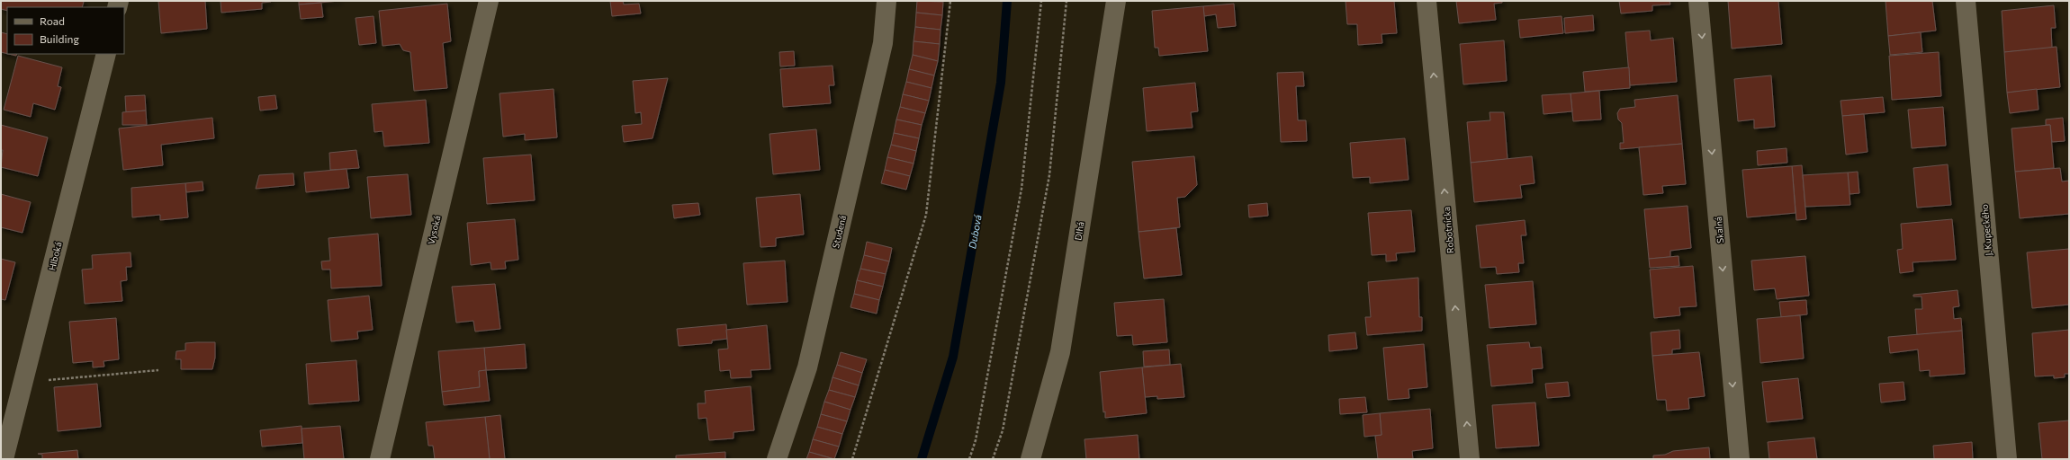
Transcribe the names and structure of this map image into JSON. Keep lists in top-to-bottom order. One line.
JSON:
{"streets":{"street":["Vysoká","Robotnícka","Skalná","J. Kupeckého","Dlhá","Studená","Hlboká"]},"one_way":["Robotnícka","Skalná"],"water":["Dubová"],"legend":["Road","Building"]}
